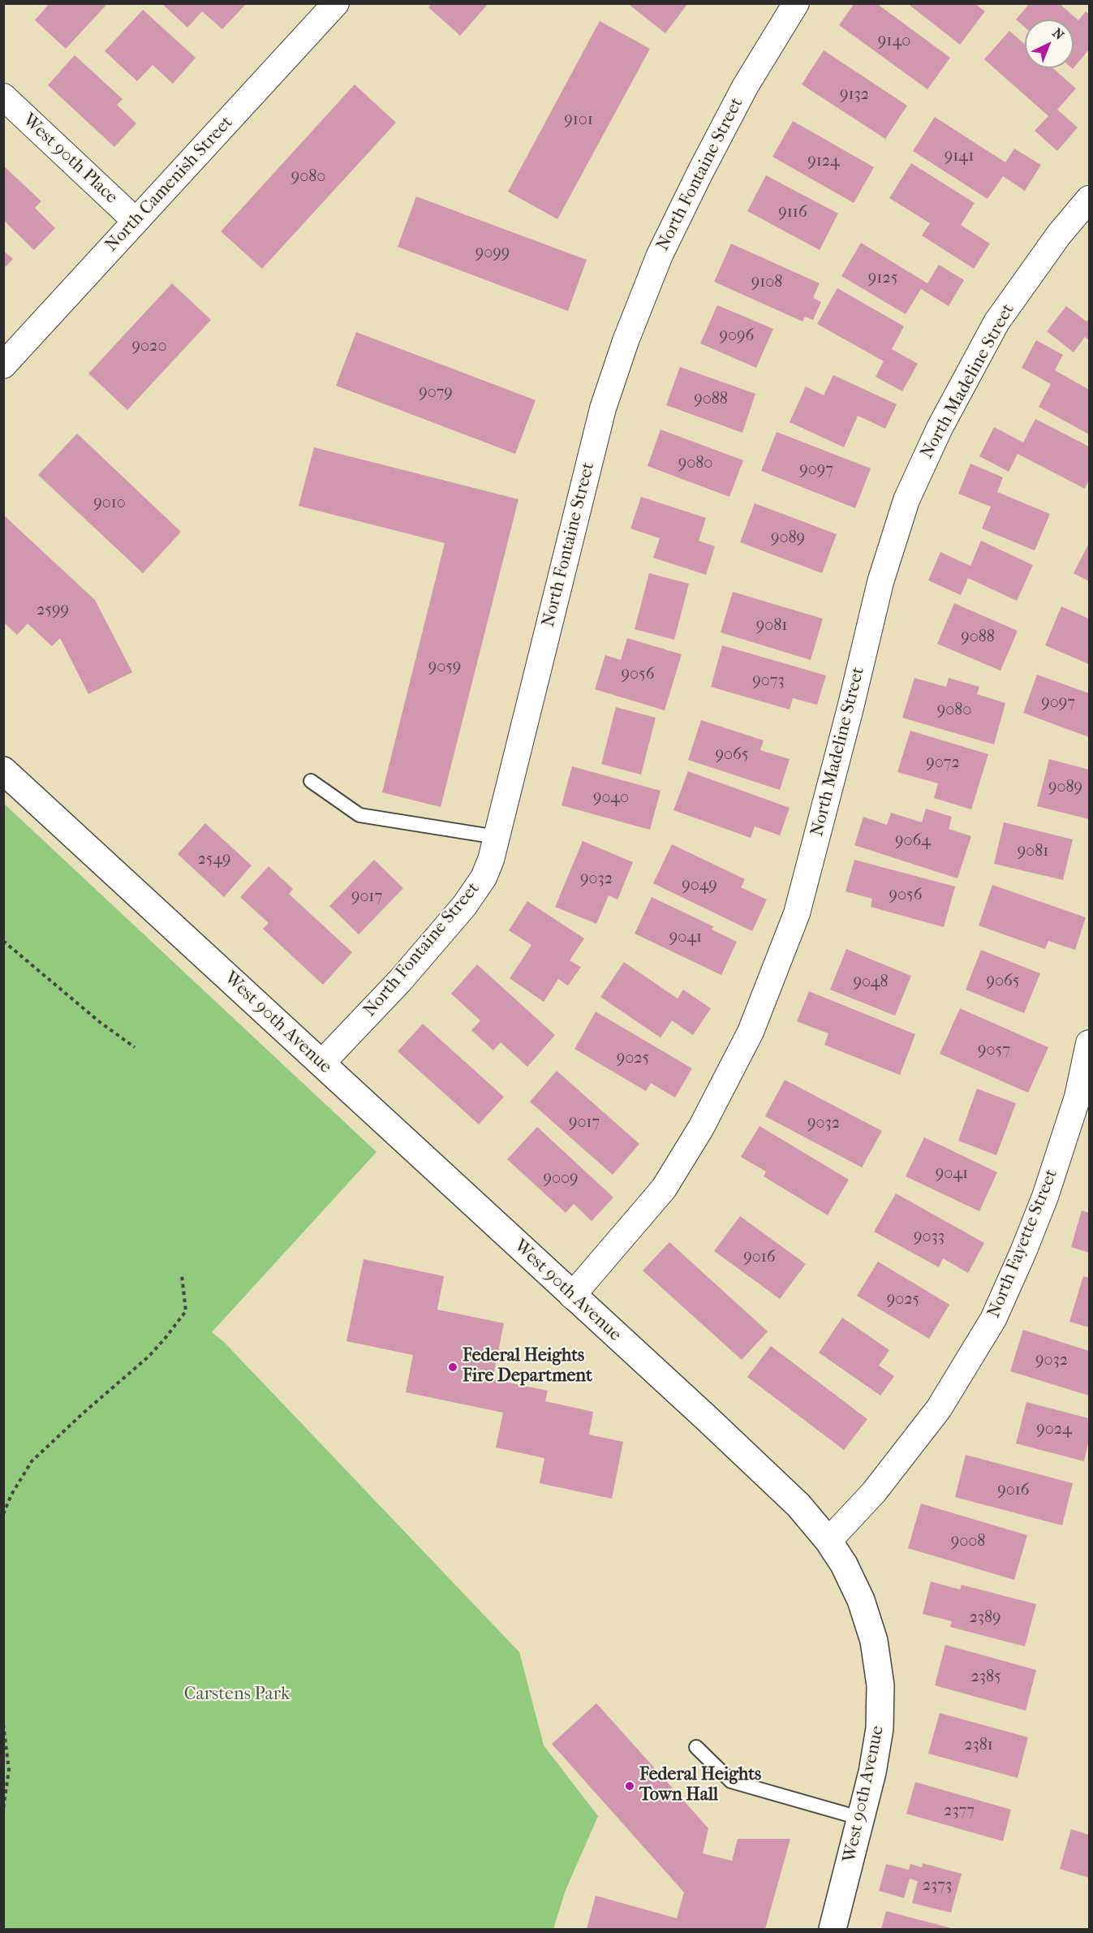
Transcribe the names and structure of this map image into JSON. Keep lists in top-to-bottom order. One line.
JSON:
{"streets":{"street":["West 90th Place","North Fontaine Street","North Camenish Street","North Madeline Street","West 90th Avenue","North Fayette Street"]},"crossings":[["West 90th Place","North Camenish Street"],["North Fontaine Street","West 90th Avenue"],["North Madeline Street","West 90th Avenue"],["West 90th Avenue","North Fayette Street"]],"parks":["Carstens Park"],"places":["Federal Heights Fire Department","Federal Heights Town Hall"],"house_numbers":["9140","9132","9101","9141","9124","9080","9116","9099","9125","9108","9096","9020","9079","9088","9080","9097","9010","9089","2599","9081","9088","9059","9056","9073","9097","9080","9065","9072","9089","9040","9064","9081","2549","9032","9049","9056","9017","9041","9065","9048","9057","9025","9017","9032","9041","9009","9033","9016","9025","9032","9024","9016","9008","2389","2385","2381","2377","2373"],"north":"top right"}
